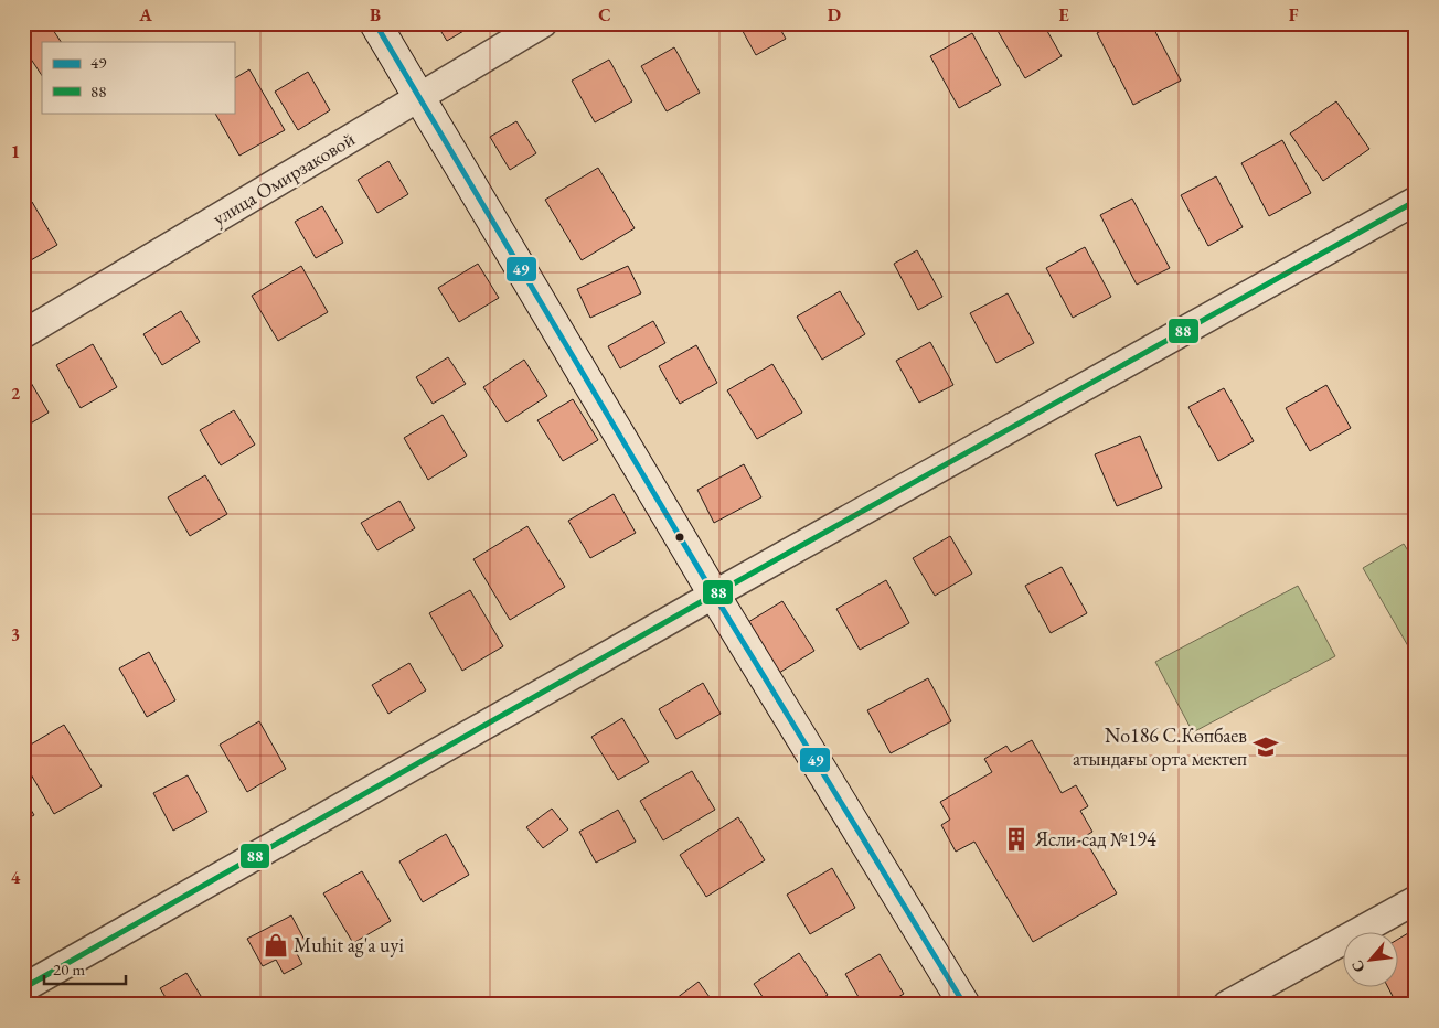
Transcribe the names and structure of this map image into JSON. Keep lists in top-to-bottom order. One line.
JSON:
{"streets":{"street":["улица Омирзаковой"]},"places":{"school or university":["No186 С.Көпбаев атындағы орта мектеп"],"building":["Ясли-сад №194"],"shop":["Muhit ag'a uyi"]},"lines":["transit line 49","transit line 88"],"legend":["49","88"],"scale_bar":"20 m","north":"bottom left","grid":{"columns":["A","B","C","D","E","F"],"rows":["1","2","3","4"]}}
